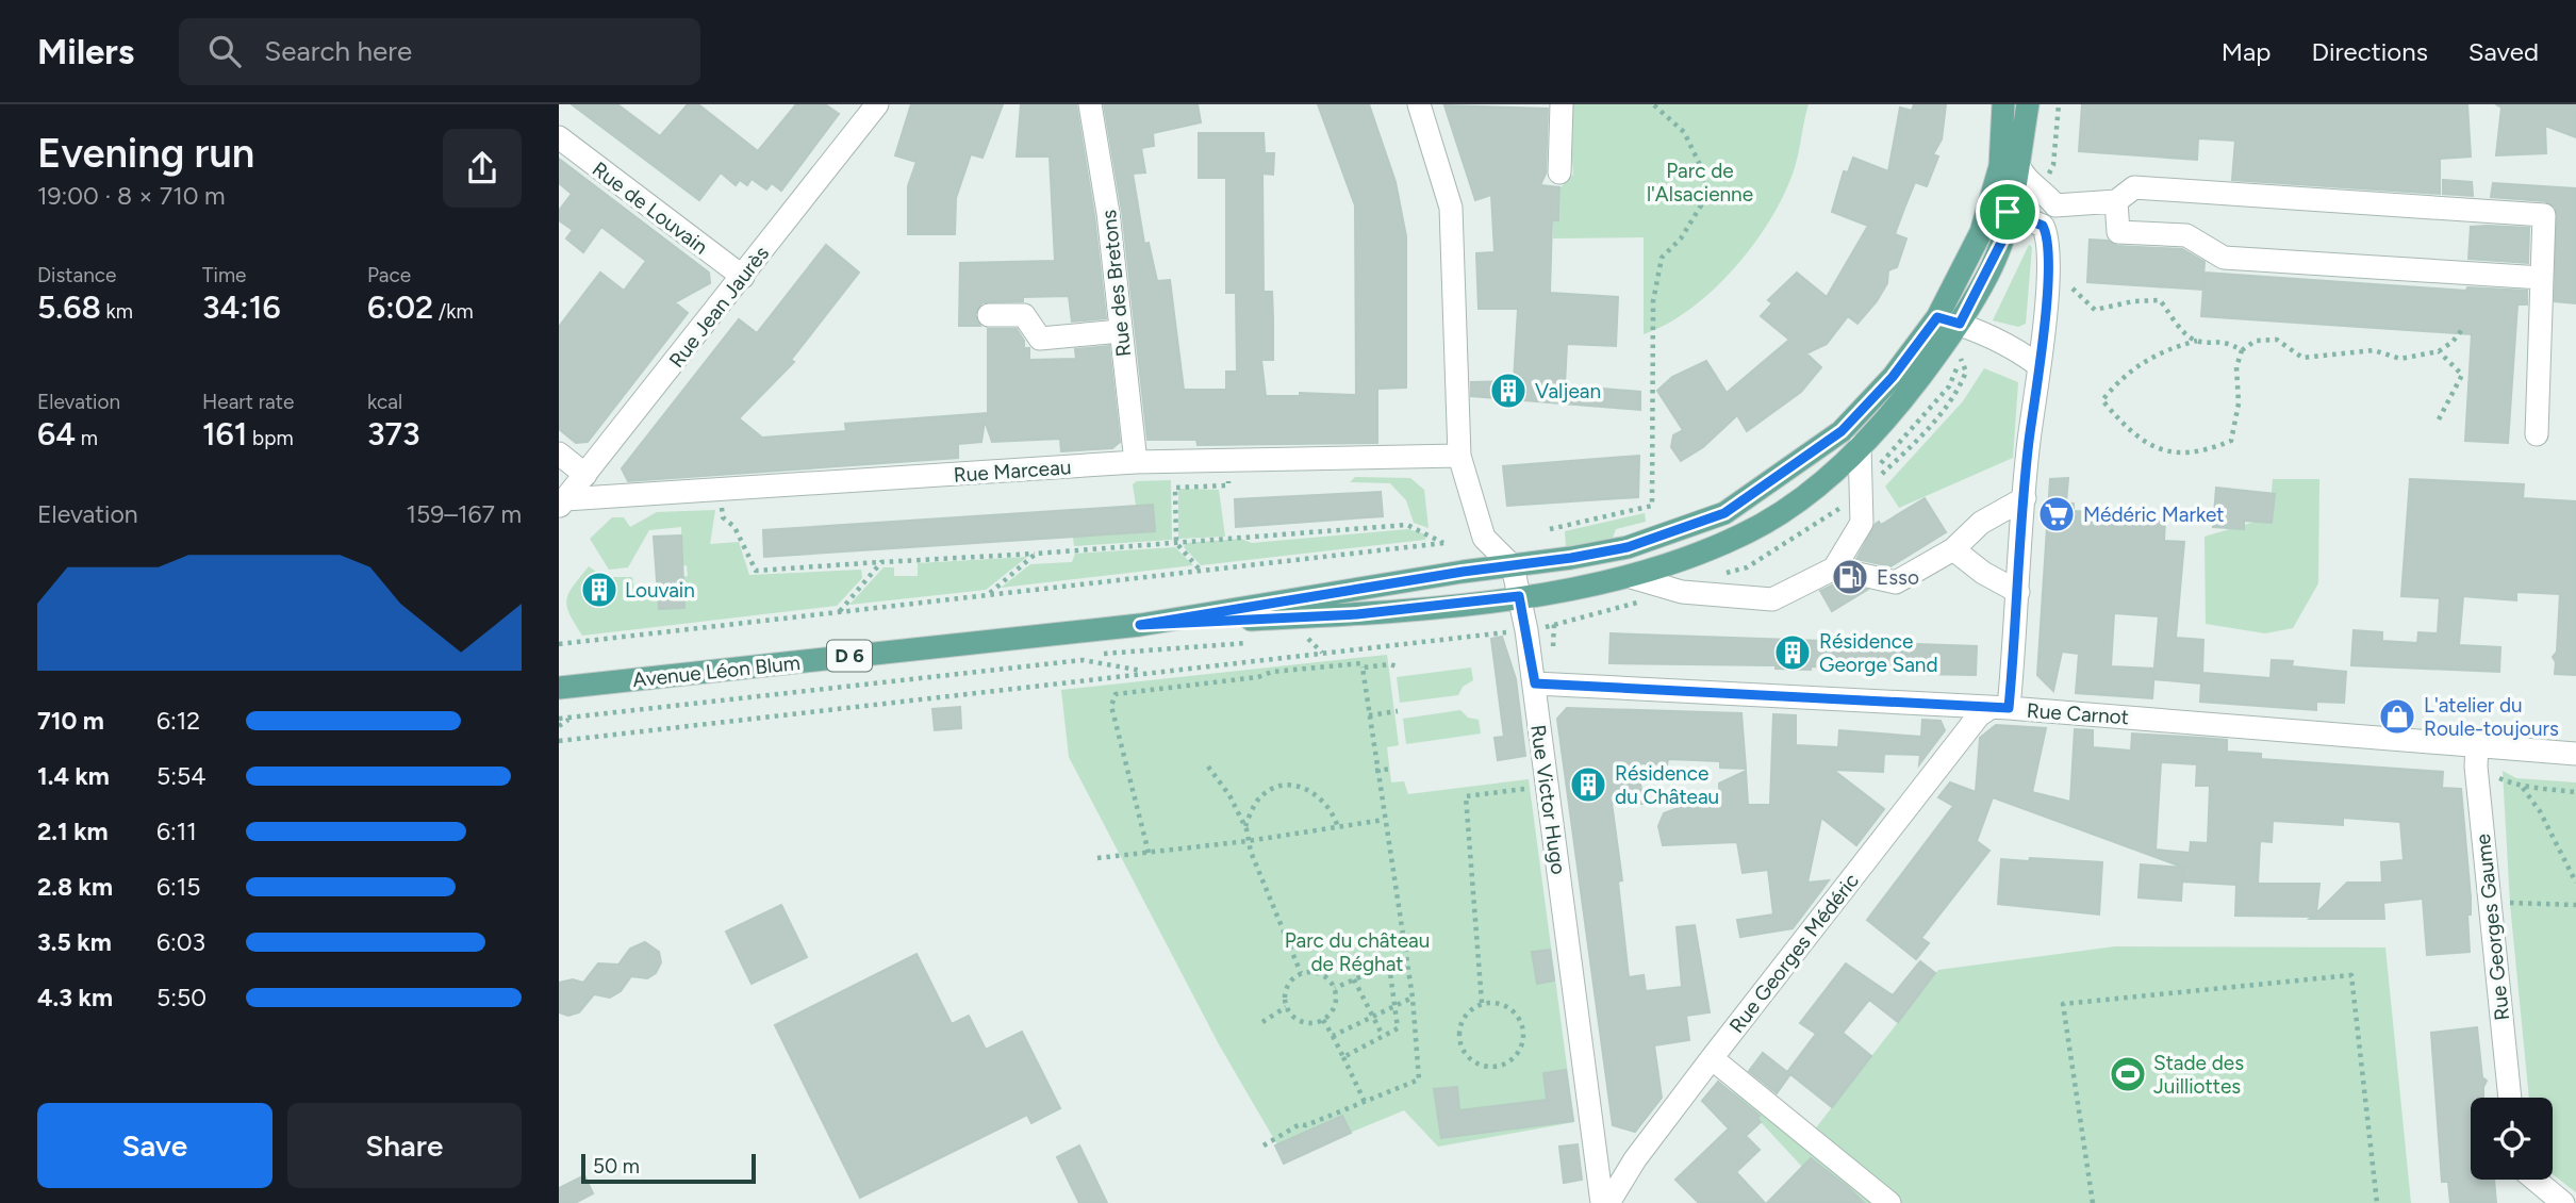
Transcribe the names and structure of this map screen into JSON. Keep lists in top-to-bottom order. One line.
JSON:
{"streets":{"main road":["D 6","Avenue Léon Blum"],"street":["Rue de Louvain","Rue des Bretons","Rue Jean Jaurès","Rue Marceau","Rue Carnot","Rue Victor Hugo","Rue Georges Gaume","Rue Georges Médéric"]},"crossings":[["Rue de Louvain","Rue Jean Jaurès"],["Rue des Bretons","Rue Marceau"],["Rue Jean Jaurès","Rue Marceau"],["Avenue Léon Blum","Rue Victor Hugo"],["Rue Carnot","Rue Victor Hugo"],["Rue Carnot","Rue Georges Gaume"],["Rue Carnot","Rue Georges Médéric"]],"parks":["Parc de l'Alsacienne","Parc du château de Réghat"],"places":{"building":["Valjean","Louvain","Résidence George Sand","Résidence du Château"],"supermarket":["Médéric Market"],"fuel station":["Esso"],"shop":["L'atelier du Roule-toujours"],"sports":["Stade des Juilliottes"]},"scale_bar":"50 m","page":{"header":"Milers","search":"Search here","nav":["Map","Directions","Saved"],"heading":["Evening run","19:00 · 8 × 710 m"],"stats":[["Distance","5.68 km"],["Time","34:16"],["Pace","6:02 /km"],["Elevation","64 m"],["Heart rate","161 bpm"],["kcal","373"]],"chart":["Elevation","159–167 m"],"list":[{"name":"710 m","note":"6:12"},{"name":"1.4 km","note":"5:54"},{"name":"2.1 km","note":"6:11"},{"name":"2.8 km","note":"6:15"},{"name":"3.5 km","note":"6:03"},{"name":"4.3 km","note":"5:50"}],"buttons":["Save","Share"],"scale":"50 m"}}
